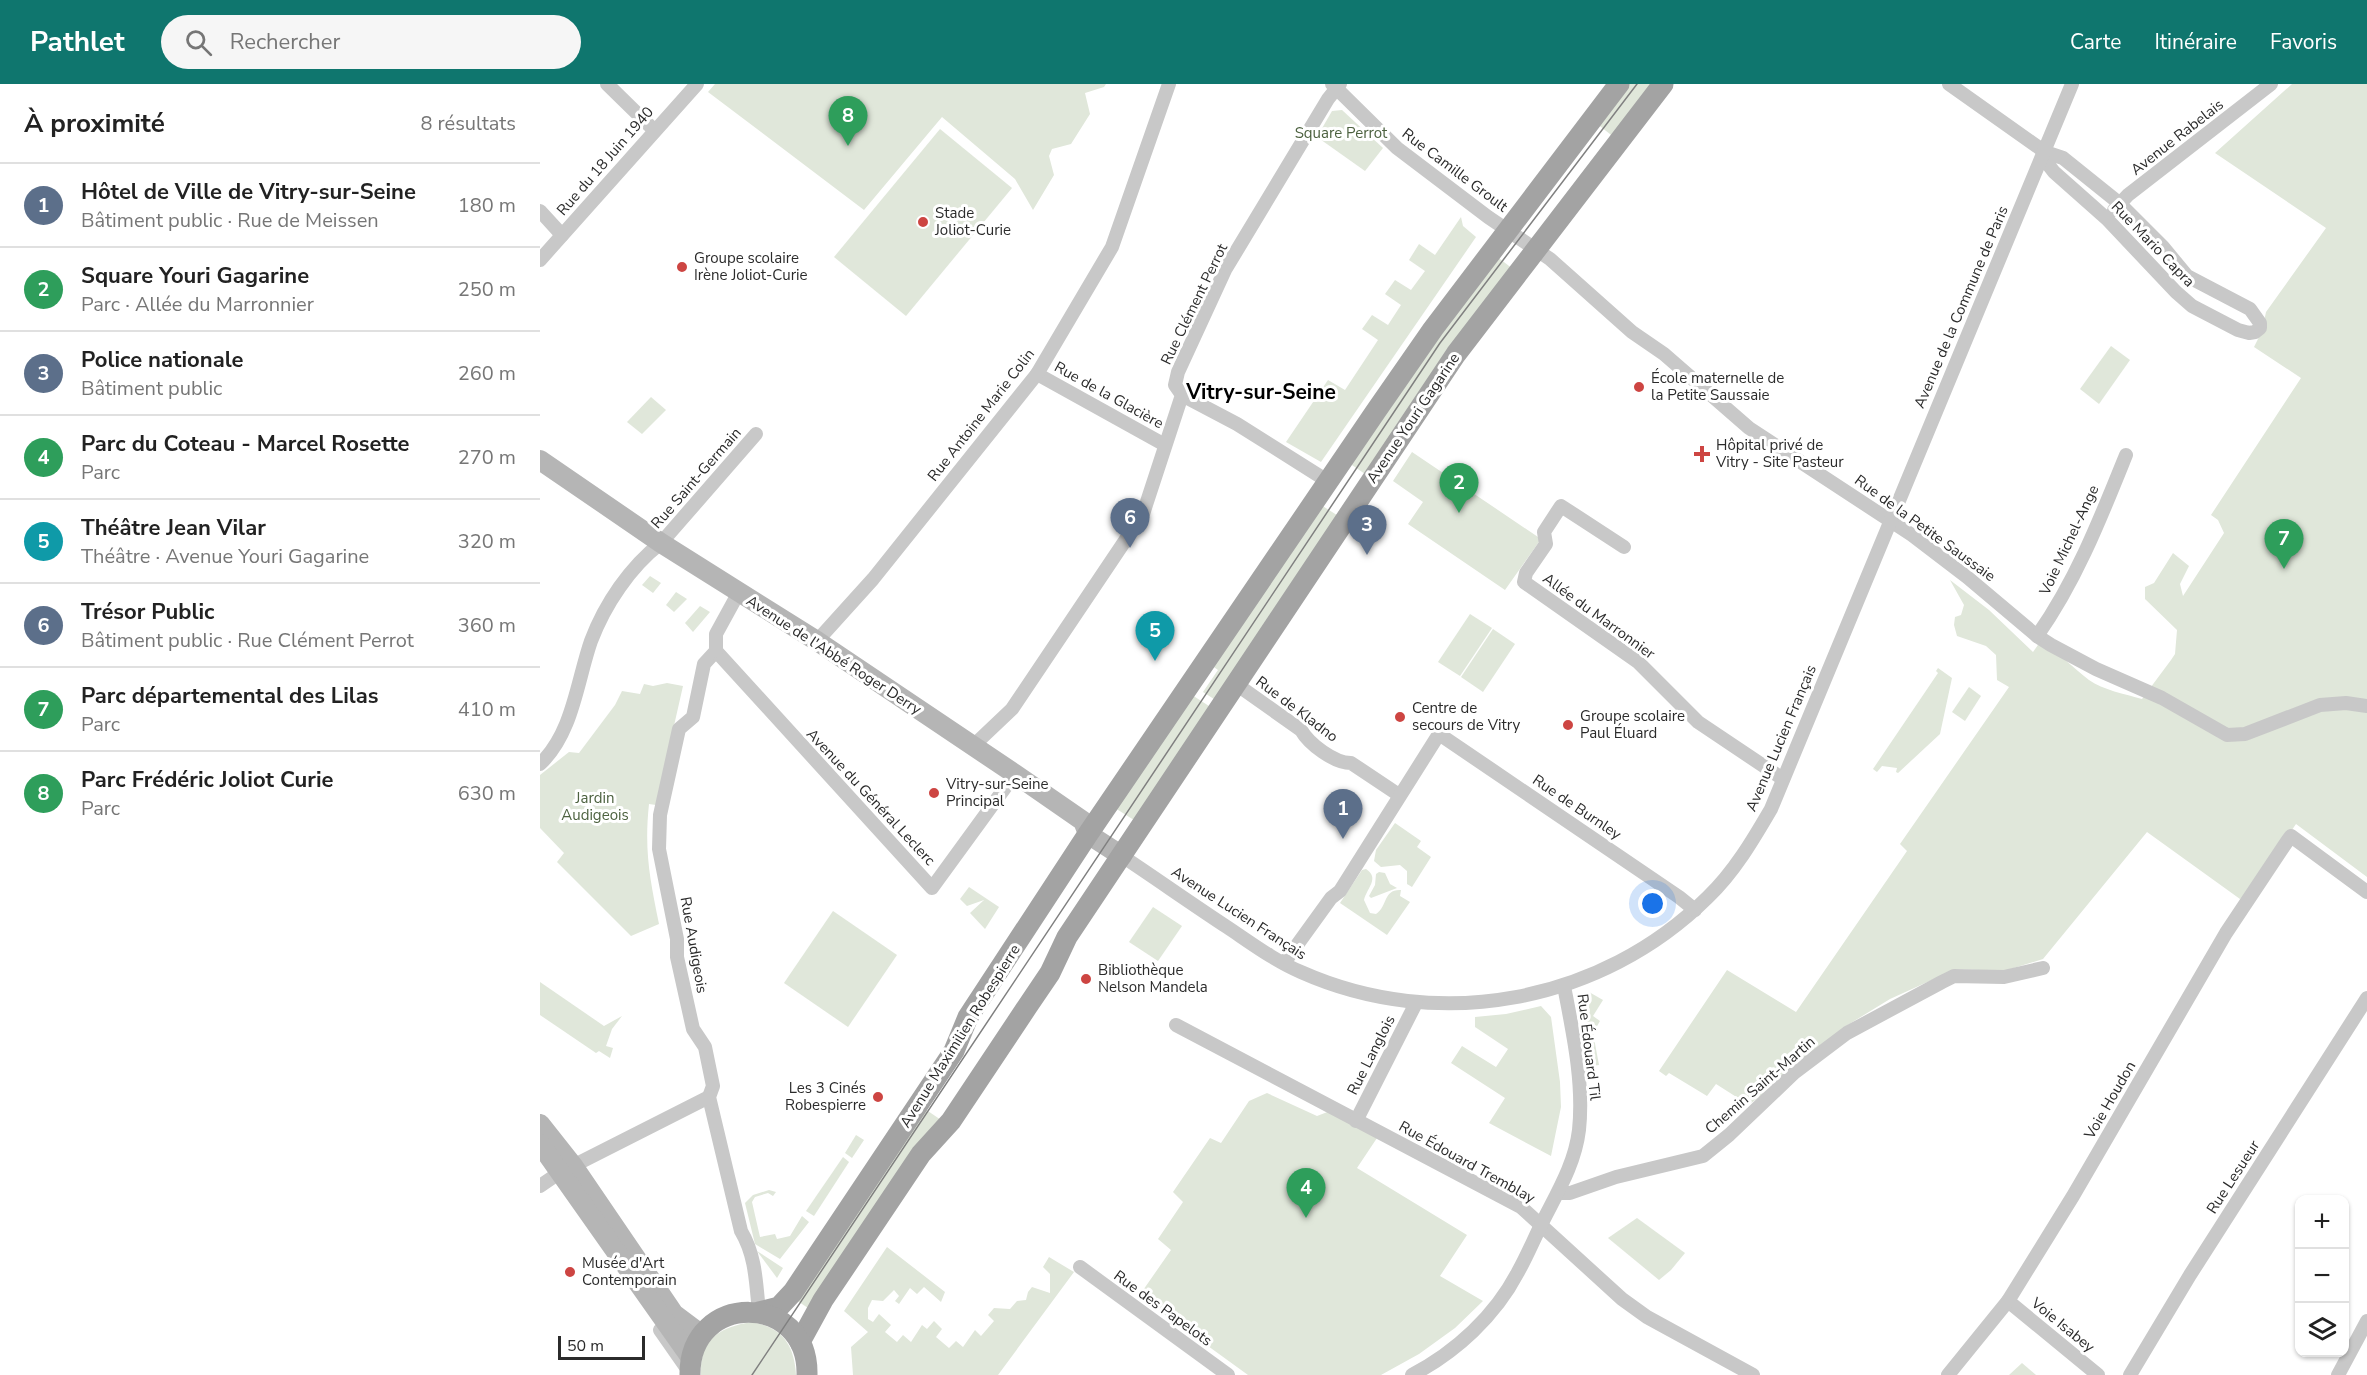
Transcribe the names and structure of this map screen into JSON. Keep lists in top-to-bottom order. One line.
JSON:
{"streets":{"main road":["Avenue Youri Gagarine","Avenue de l'Abbé Roger Derry","Avenue Maximilien Robespierre"],"street":["Avenue Rabelais","Rue du 18 Juin 1940","Rue Camille Groult","Rue Mario Capra","Rue Clément Perrot","Avenue de la Commune de Paris","Rue de la Glacière","Rue Antoine Marie Colin","Rue Saint-Germain","Rue de la Petite Saussaie","Voie Michel-Ange","Allée du Marronnier","Rue de Kladno","Avenue Lucien Français","Avenue du Général Leclerc","Rue de Burnley","Rue Audigeois","Rue Édouard Til","Rue Langlois","Chemin Saint-Martin","Voie Houdon","Rue Édouard Tremblay","Rue Lesueur","Rue des Papelots","Voie Isabey"]},"crossings":[["Avenue Rabelais","Rue Mario Capra"],["Rue Camille Groult","Rue Clément Perrot"],["Rue Camille Groult","Rue de la Petite Saussaie"],["Rue Mario Capra","Avenue de la Commune de Paris"],["Rue Clément Perrot","Rue de la Glacière"],["Rue Clément Perrot","Avenue de l'Abbé Roger Derry"],["Avenue de la Commune de Paris","Rue de la Petite Saussaie"],["Avenue de la Commune de Paris","Avenue Lucien Français"],["Rue de la Glacière","Rue Antoine Marie Colin"],["Rue Antoine Marie Colin","Avenue de l'Abbé Roger Derry"],["Avenue Youri Gagarine","Rue de la Petite Saussaie"],["Avenue Youri Gagarine","Avenue de l'Abbé Roger Derry"],["Avenue Youri Gagarine","Rue de Kladno"],["Avenue Youri Gagarine","Avenue Lucien Français"],["Avenue Youri Gagarine","Avenue Maximilien Robespierre"],["Rue Saint-Germain","Avenue de l'Abbé Roger Derry"],["Rue de la Petite Saussaie","Voie Michel-Ange"],["Allée du Marronnier","Avenue Lucien Français"],["Avenue de l'Abbé Roger Derry","Avenue Lucien Français"],["Avenue de l'Abbé Roger Derry","Avenue du Général Leclerc"],["Avenue de l'Abbé Roger Derry","Rue Audigeois"],["Avenue de l'Abbé Roger Derry","Avenue Maximilien Robespierre"],["Rue de Kladno","Rue de Burnley"],["Avenue Lucien Français","Rue de Burnley"],["Avenue Lucien Français","Avenue Maximilien Robespierre"],["Avenue Lucien Français","Rue Édouard Til"],["Avenue Lucien Français","Rue Langlois"],["Avenue du Général Leclerc","Rue Audigeois"],["Rue Audigeois","Avenue Maximilien Robespierre"],["Rue Édouard Til","Chemin Saint-Martin"],["Rue Édouard Til","Rue Édouard Tremblay"],["Rue Langlois","Rue Édouard Tremblay"],["Voie Houdon","Voie Isabey"]],"districts":["Vitry-sur-Seine"],"parks":["Square Perrot","Jardin Audigeois"],"places":{"other":["Stade Joliot-Curie","Groupe scolaire Irène Joliot-Curie","École maternelle de la Petite Saussaie","Centre de secours de Vitry","Groupe scolaire Paul Éluard","Vitry-sur-Seine Principal","Bibliothèque Nelson Mandela","Les 3 Cinés Robespierre","Musée d'Art Contemporain"],"health":["Hôpital privé de Vitry - Site Pasteur"]},"scale_bar":"50 m","page":{"header":"Pathlet","search":"Rechercher","nav":["Carte","Itinéraire","Favoris"],"heading":["À proximité","8 résultats"],"pins":["8","2","6","3","7","5","1","4"],"list":[{"mark":"1","name":"Hôtel de Ville de Vitry-sur-Seine","note":"Bâtiment public · Rue de Meissen","value":"180 m"},{"mark":"2","name":"Square Youri Gagarine","note":"Parc · Allée du Marronnier","value":"250 m"},{"mark":"3","name":"Police nationale","note":"Bâtiment public","value":"260 m"},{"mark":"4","name":"Parc du Coteau - Marcel Rosette","note":"Parc","value":"270 m"},{"mark":"5","name":"Théâtre Jean Vilar","note":"Théâtre · Avenue Youri Gagarine","value":"320 m"},{"mark":"6","name":"Trésor Public","note":"Bâtiment public · Rue Clément Perrot","value":"360 m"},{"mark":"7","name":"Parc départemental des Lilas","note":"Parc","value":"410 m"},{"mark":"8","name":"Parc Frédéric Joliot Curie","note":"Parc","value":"630 m"}],"map_buttons":["+","−"],"scale":"50 m"}}
